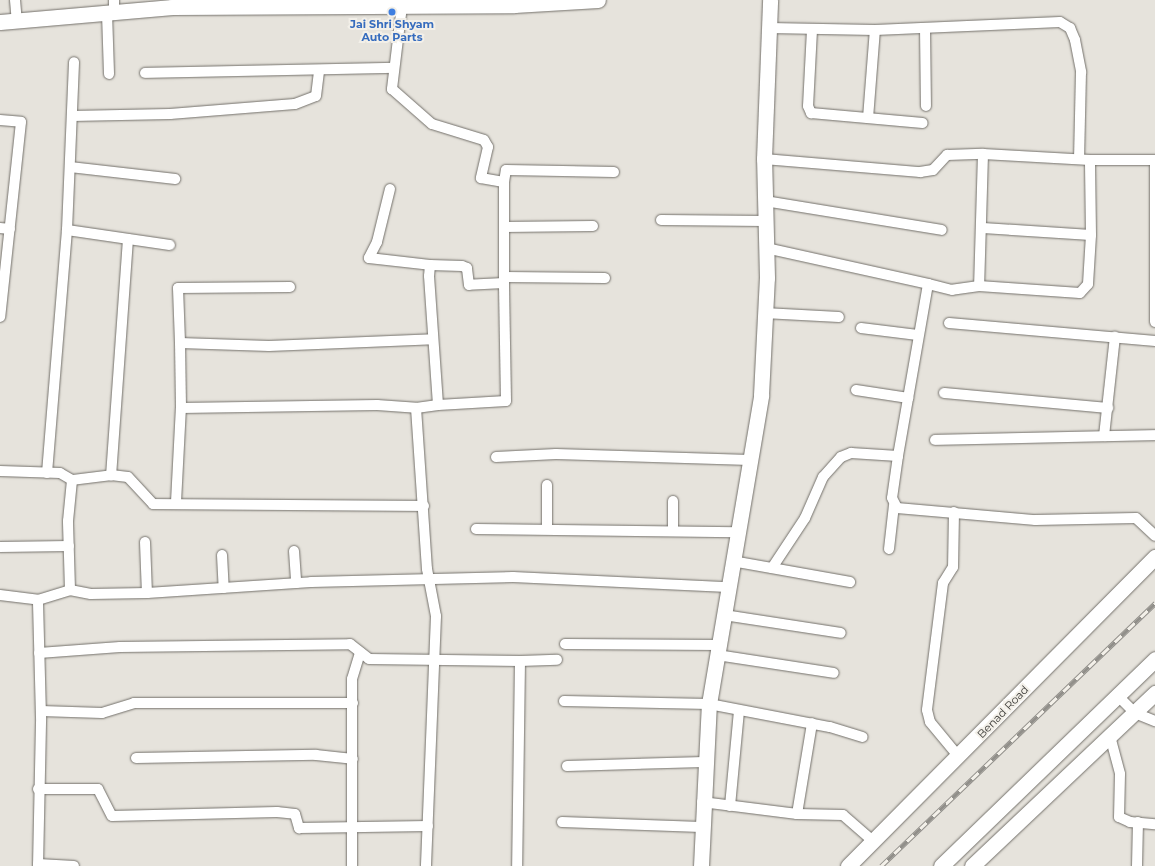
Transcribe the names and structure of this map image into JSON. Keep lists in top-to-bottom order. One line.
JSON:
{"streets":{"street":["Benad Road"]},"places":["Jai Shri Shyam Auto Parts"]}
